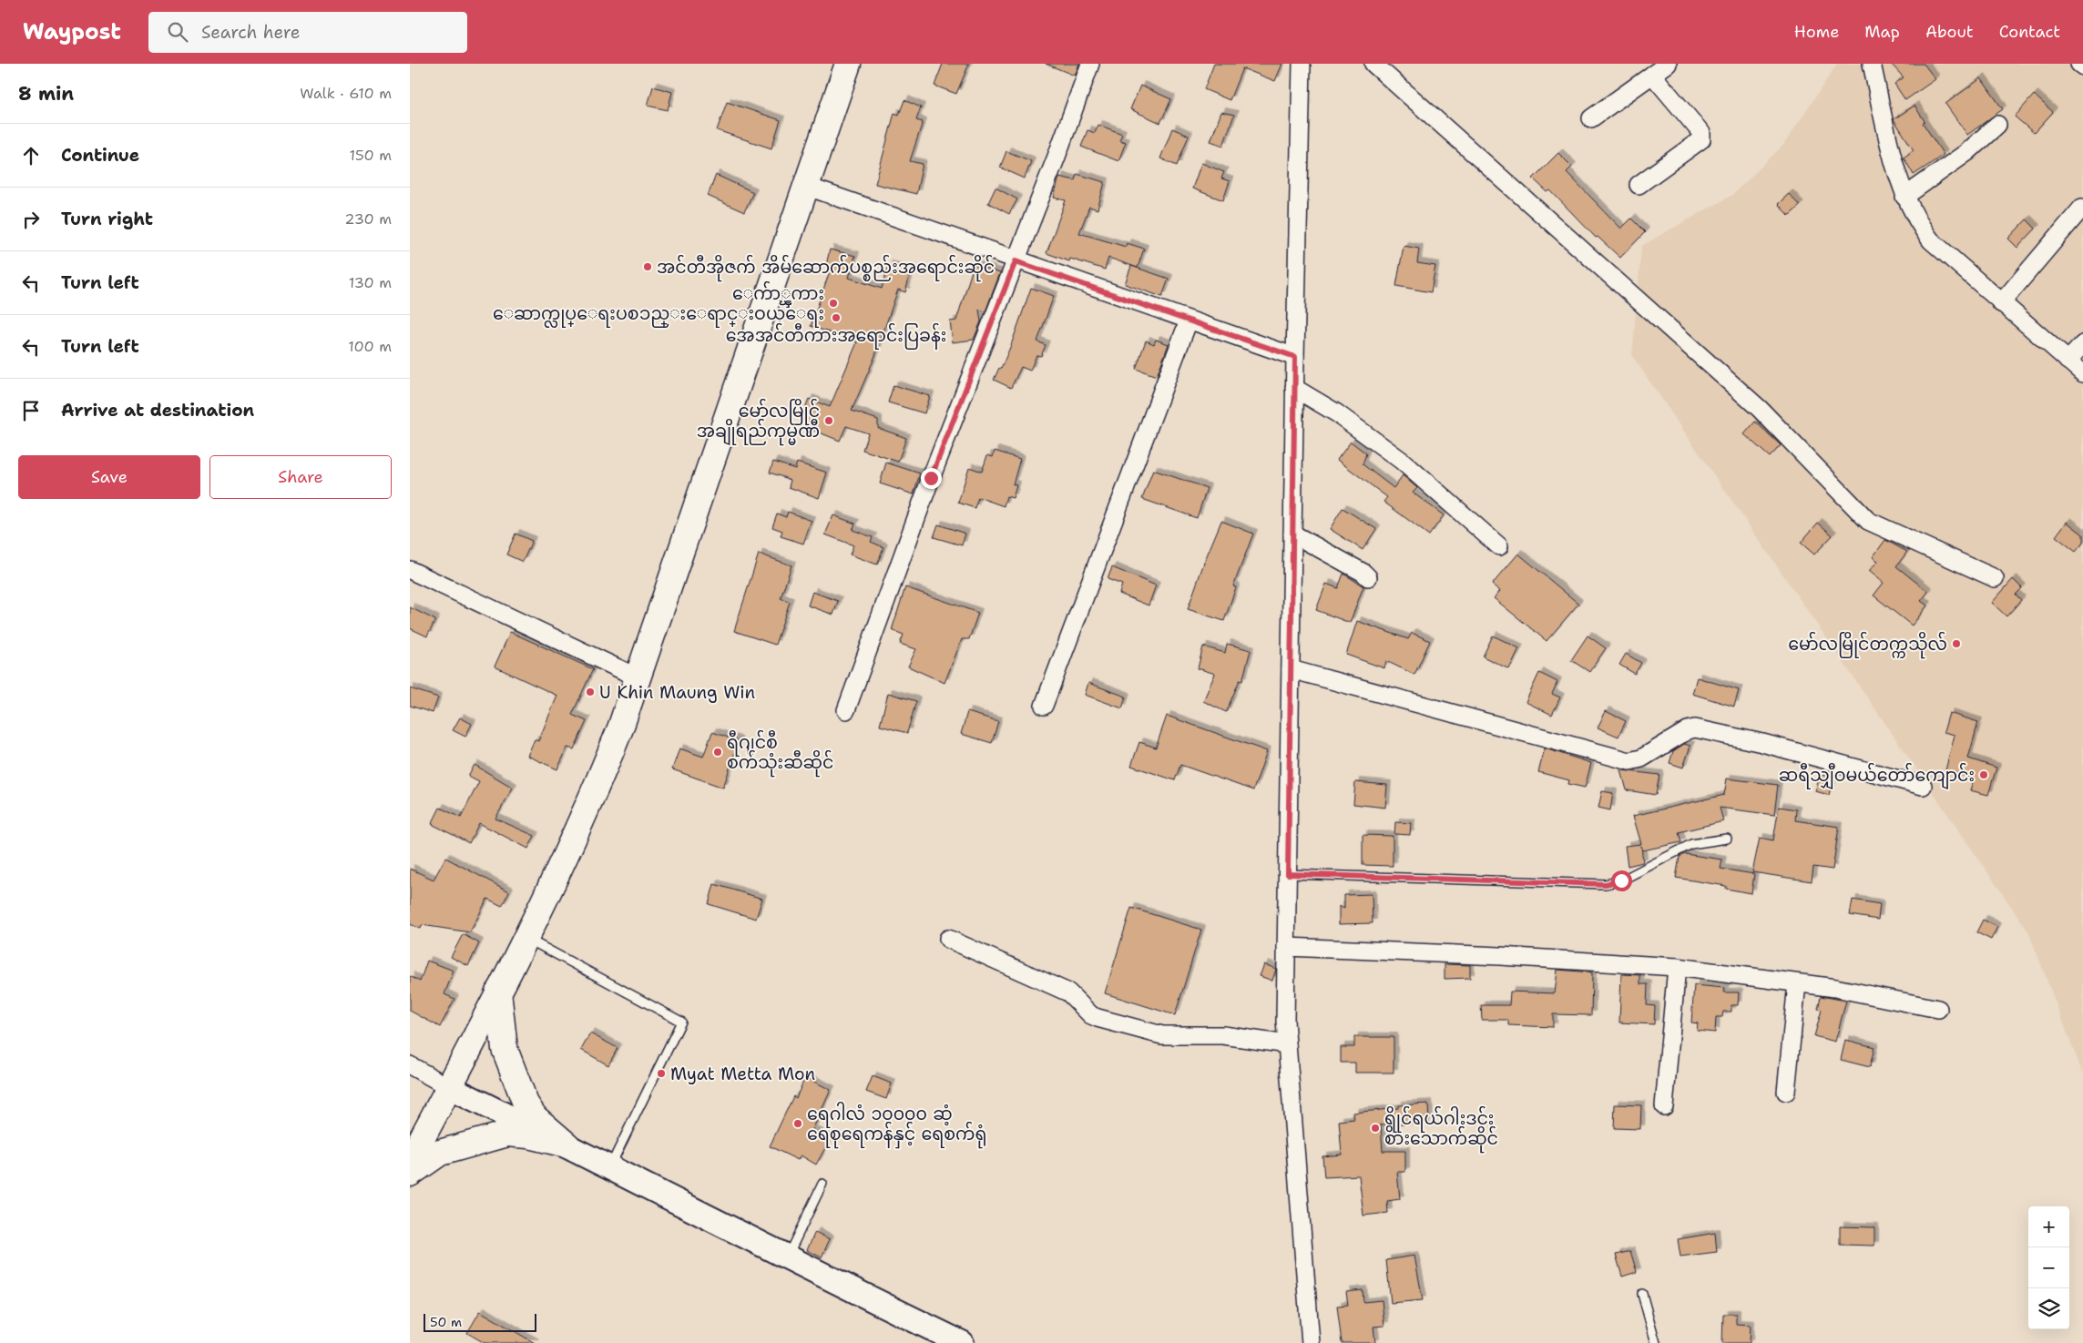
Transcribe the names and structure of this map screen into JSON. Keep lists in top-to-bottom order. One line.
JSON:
{"places":["အင်တီအိုဇက် အိမ်ဆောက်ပစ္စည်းအရောင်းဆိုင်","ေက်ာ္ၾကား ေဆာက္လုပ္ေရးပစၥည္းေရာင္းဝယ္ေရး","အေအင်တီကားအရောင်းပြခန်း","မော်လမြိုင် အချိုရည်ကုမ္မဏီ","မော်လမြိုင်တက္ကသိုလ်","U Khin Maung Win","ရီဂျင်စီ စက်သုံးဆီဆိုင်","ဆရီသျှီဝမယ်တော်ကျောင်း","Myat Metta Mon","ရေဂါလံ ၁၀၀၀၀ ဆံ့ ရေစုရေကန်နှင့် ရေစက်ရုံ","ရွိုင်ရယ်ဂါးဒင်း စားသောက်ဆိုင်"],"scale_bar":"50 m","page":{"header":"Waypost","search":"Search here","nav":["Home","Map","About","Contact"],"heading":["8 min","Walk · 610 m"],"list":[["Continue","150 m"],["Turn right","230 m"],["Turn left","130 m"],["Turn left","100 m"],"Arrive at destination"],"buttons":["Save","Share"],"map_buttons":["+","−"],"scale":"50 m"}}
